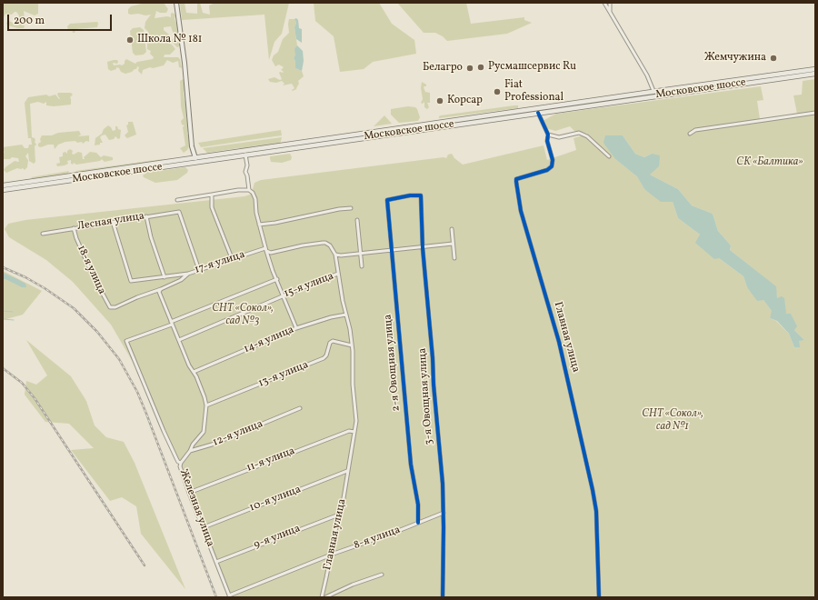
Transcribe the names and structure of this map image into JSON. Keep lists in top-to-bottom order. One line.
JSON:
{"streets":{"main road":["Московское шоссе"],"street":["Лесная улица","17-я улица","18-я улица","15-я улица","Главная улица","14-я улица","2-я Овощная улица","13-я улица","3-я Овощная улица","12-я улица","11-я улица","10-я улица","Железная улица","9-я улица","8-я улица"]},"crossings":[["Московское шоссе","Главная улица"],["Лесная улица","17-я улица"],["Лесная улица","18-я улица"],["17-я улица","18-я улица"],["15-я улица","Главная улица"],["Главная улица","14-я улица"],["Главная улица","13-я улица"],["Главная улица","11-я улица"],["Главная улица","10-я улица"],["Главная улица","9-я улица"],["Главная улица","8-я улица"],["2-я Овощная улица","3-я Овощная улица"],["2-я Овощная улица","8-я улица"],["3-я Овощная улица","8-я улица"],["11-я улица","Железная улица"],["10-я улица","Железная улица"],["Железная улица","9-я улица"],["Железная улица","8-я улица"]],"parks":["СК «Балтика»","СНТ «Сокол», сад №3","СНТ «Сокол», сад №1"],"places":["Школа № 181","Жемчужина","Русмашсервис Ru","Белагро","Fiat Professional","Корсар"],"scale_bar":"200 m"}
